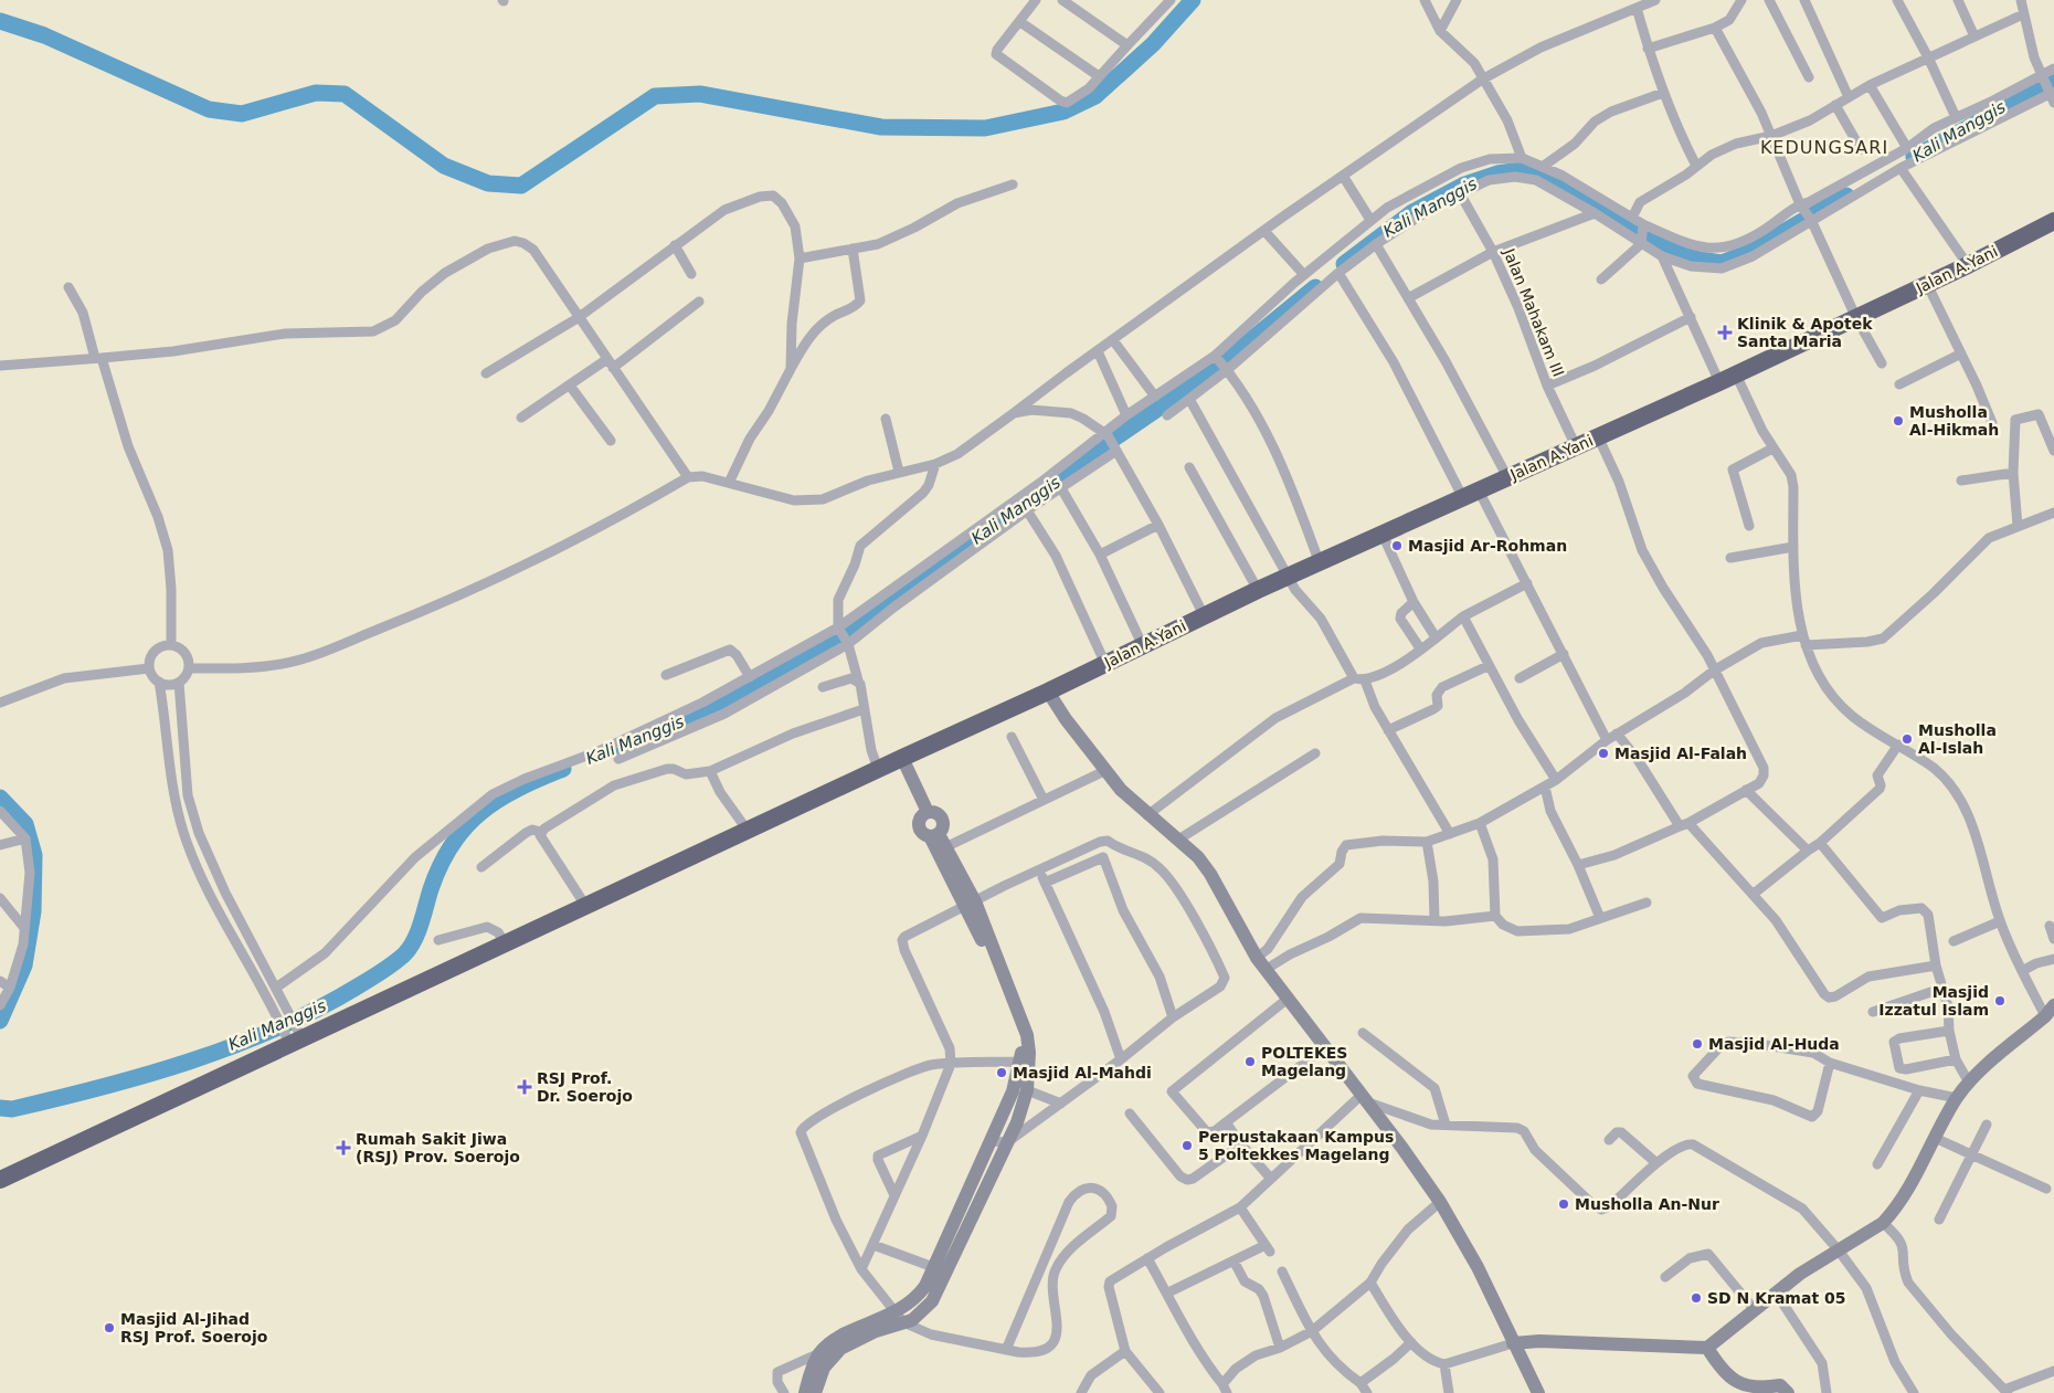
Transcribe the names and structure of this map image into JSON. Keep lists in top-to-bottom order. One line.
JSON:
{"streets":{"highway":["Jalan A.Yani"],"street":["Jalan Mahakam III"]},"crossings":[["Jalan A.Yani","Jalan Mahakam III"]],"districts":["KEDUNGSARI"],"water":["Kali Manggis"],"places":{"health":["Klinik & Apotek Santa Maria","RSJ Prof. Dr. Soerojo","Rumah Sakit Jiwa (RSJ) Prov. Soerojo"],"other":["Musholla Al-Hikmah","Masjid Ar-Rohman","Musholla Al-Islah","Masjid Al-Falah","Masjid Izzatul Islam","Masjid Al-Huda","POLTEKES Magelang","Masjid Al-Mahdi","Perpustakaan Kampus 5 Poltekkes Magelang","Musholla An-Nur","SD N Kramat 05","Masjid Al-Jihad RSJ Prof. Soerojo"]}}
